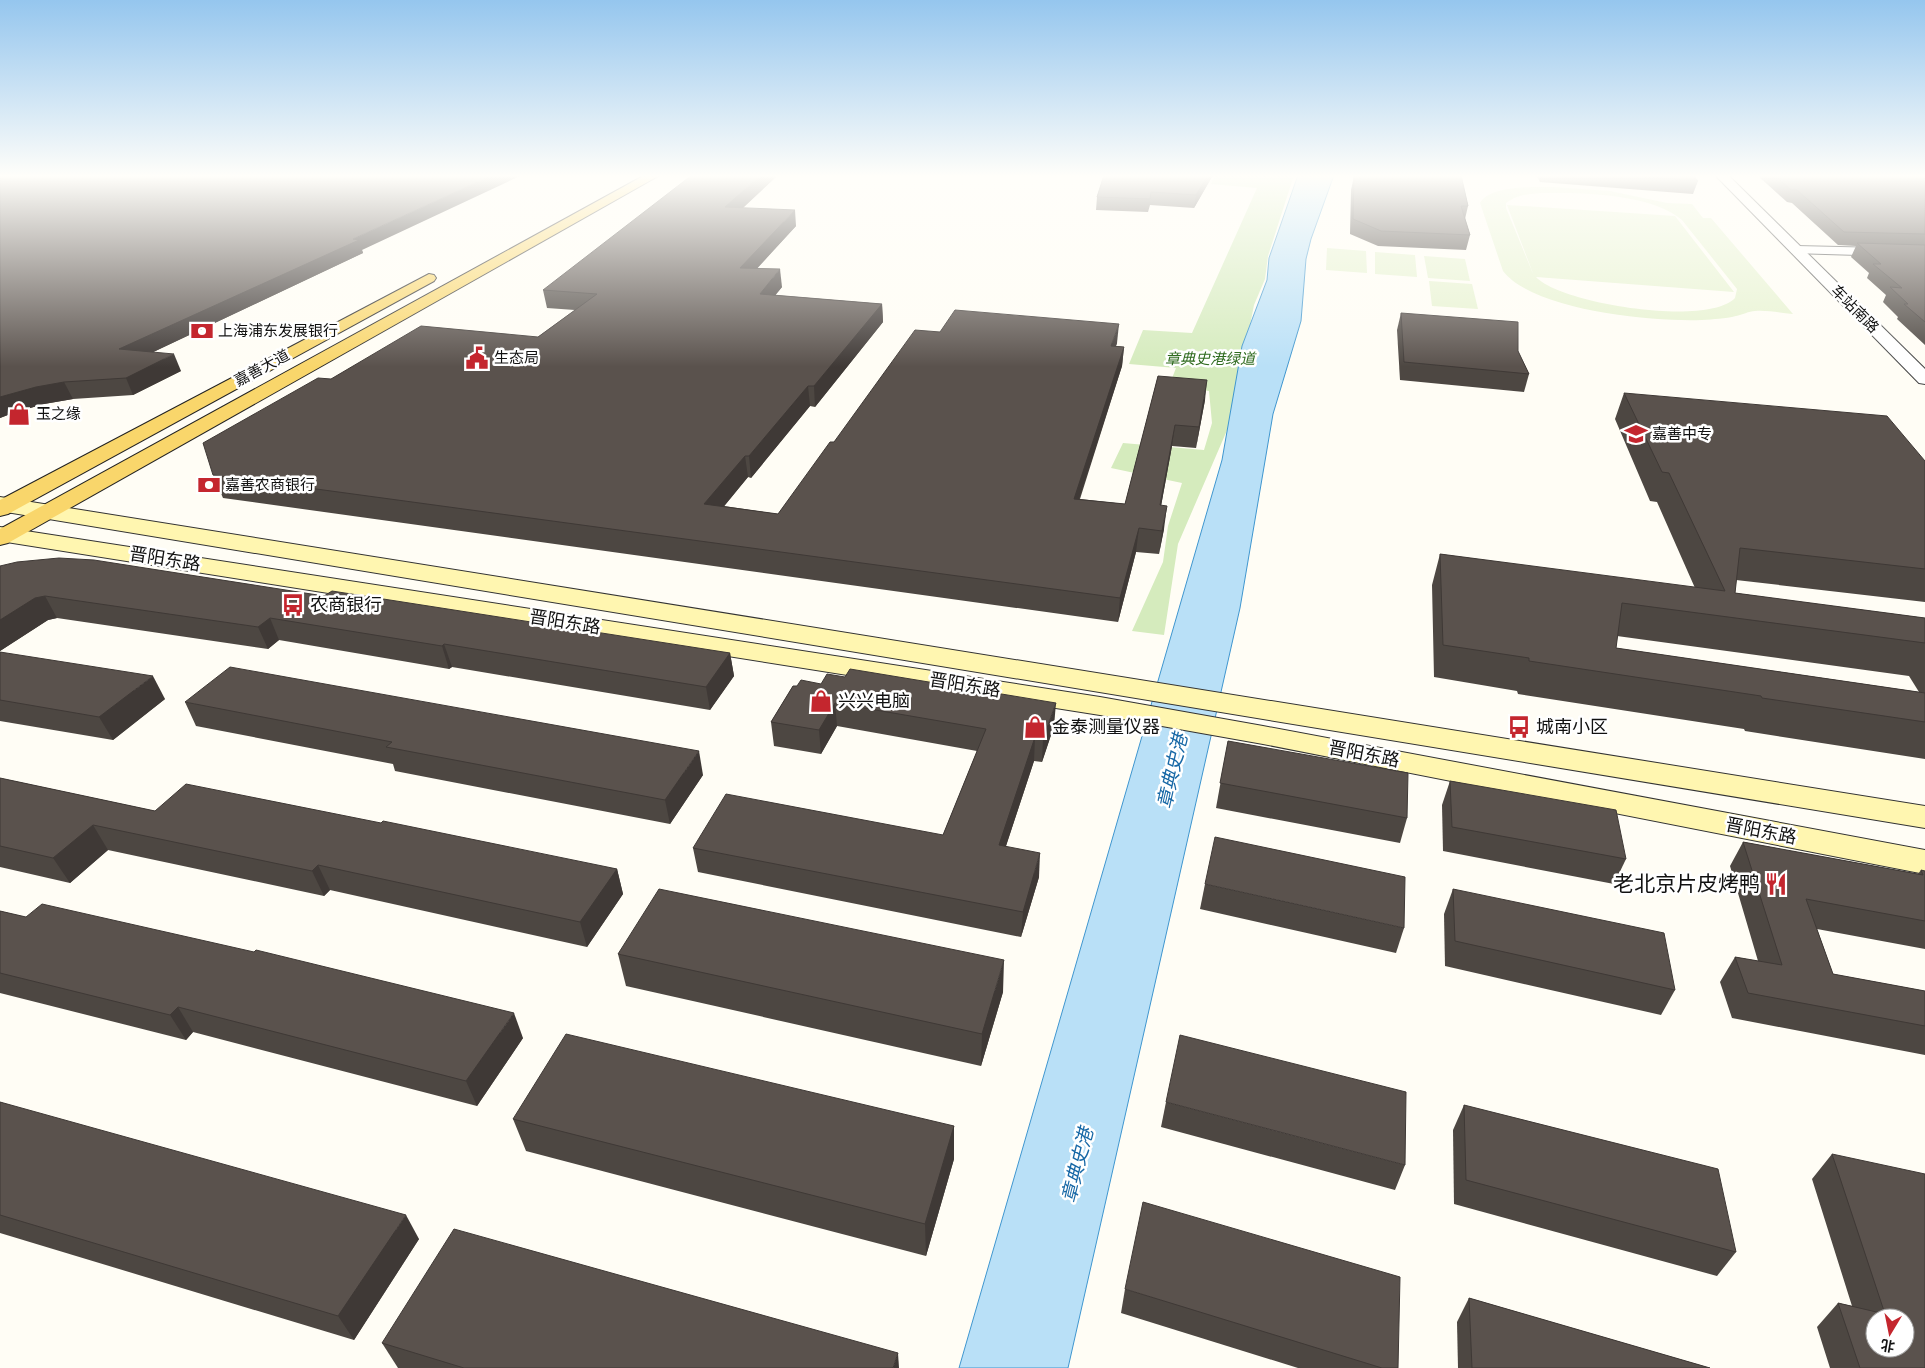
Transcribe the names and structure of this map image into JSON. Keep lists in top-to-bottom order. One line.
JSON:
{"streets":{"main road":["嘉善大道","晋阳东路"],"street":["车站南路"]},"crossings":[["嘉善大道","晋阳东路"]],"water":["章典史港"],"parks":["章典史港绿道"],"places":{"bank":["上海浦东发展银行","嘉善农商银行"],"public building":["生态局"],"shop":["玉之缘","兴兴电脑","金泰测量仪器"],"school or university":["嘉善中专"],"bus stop":["农商银行","城南小区"],"restaurant":["老北京片皮烤鸭"]},"north":"bottom"}
